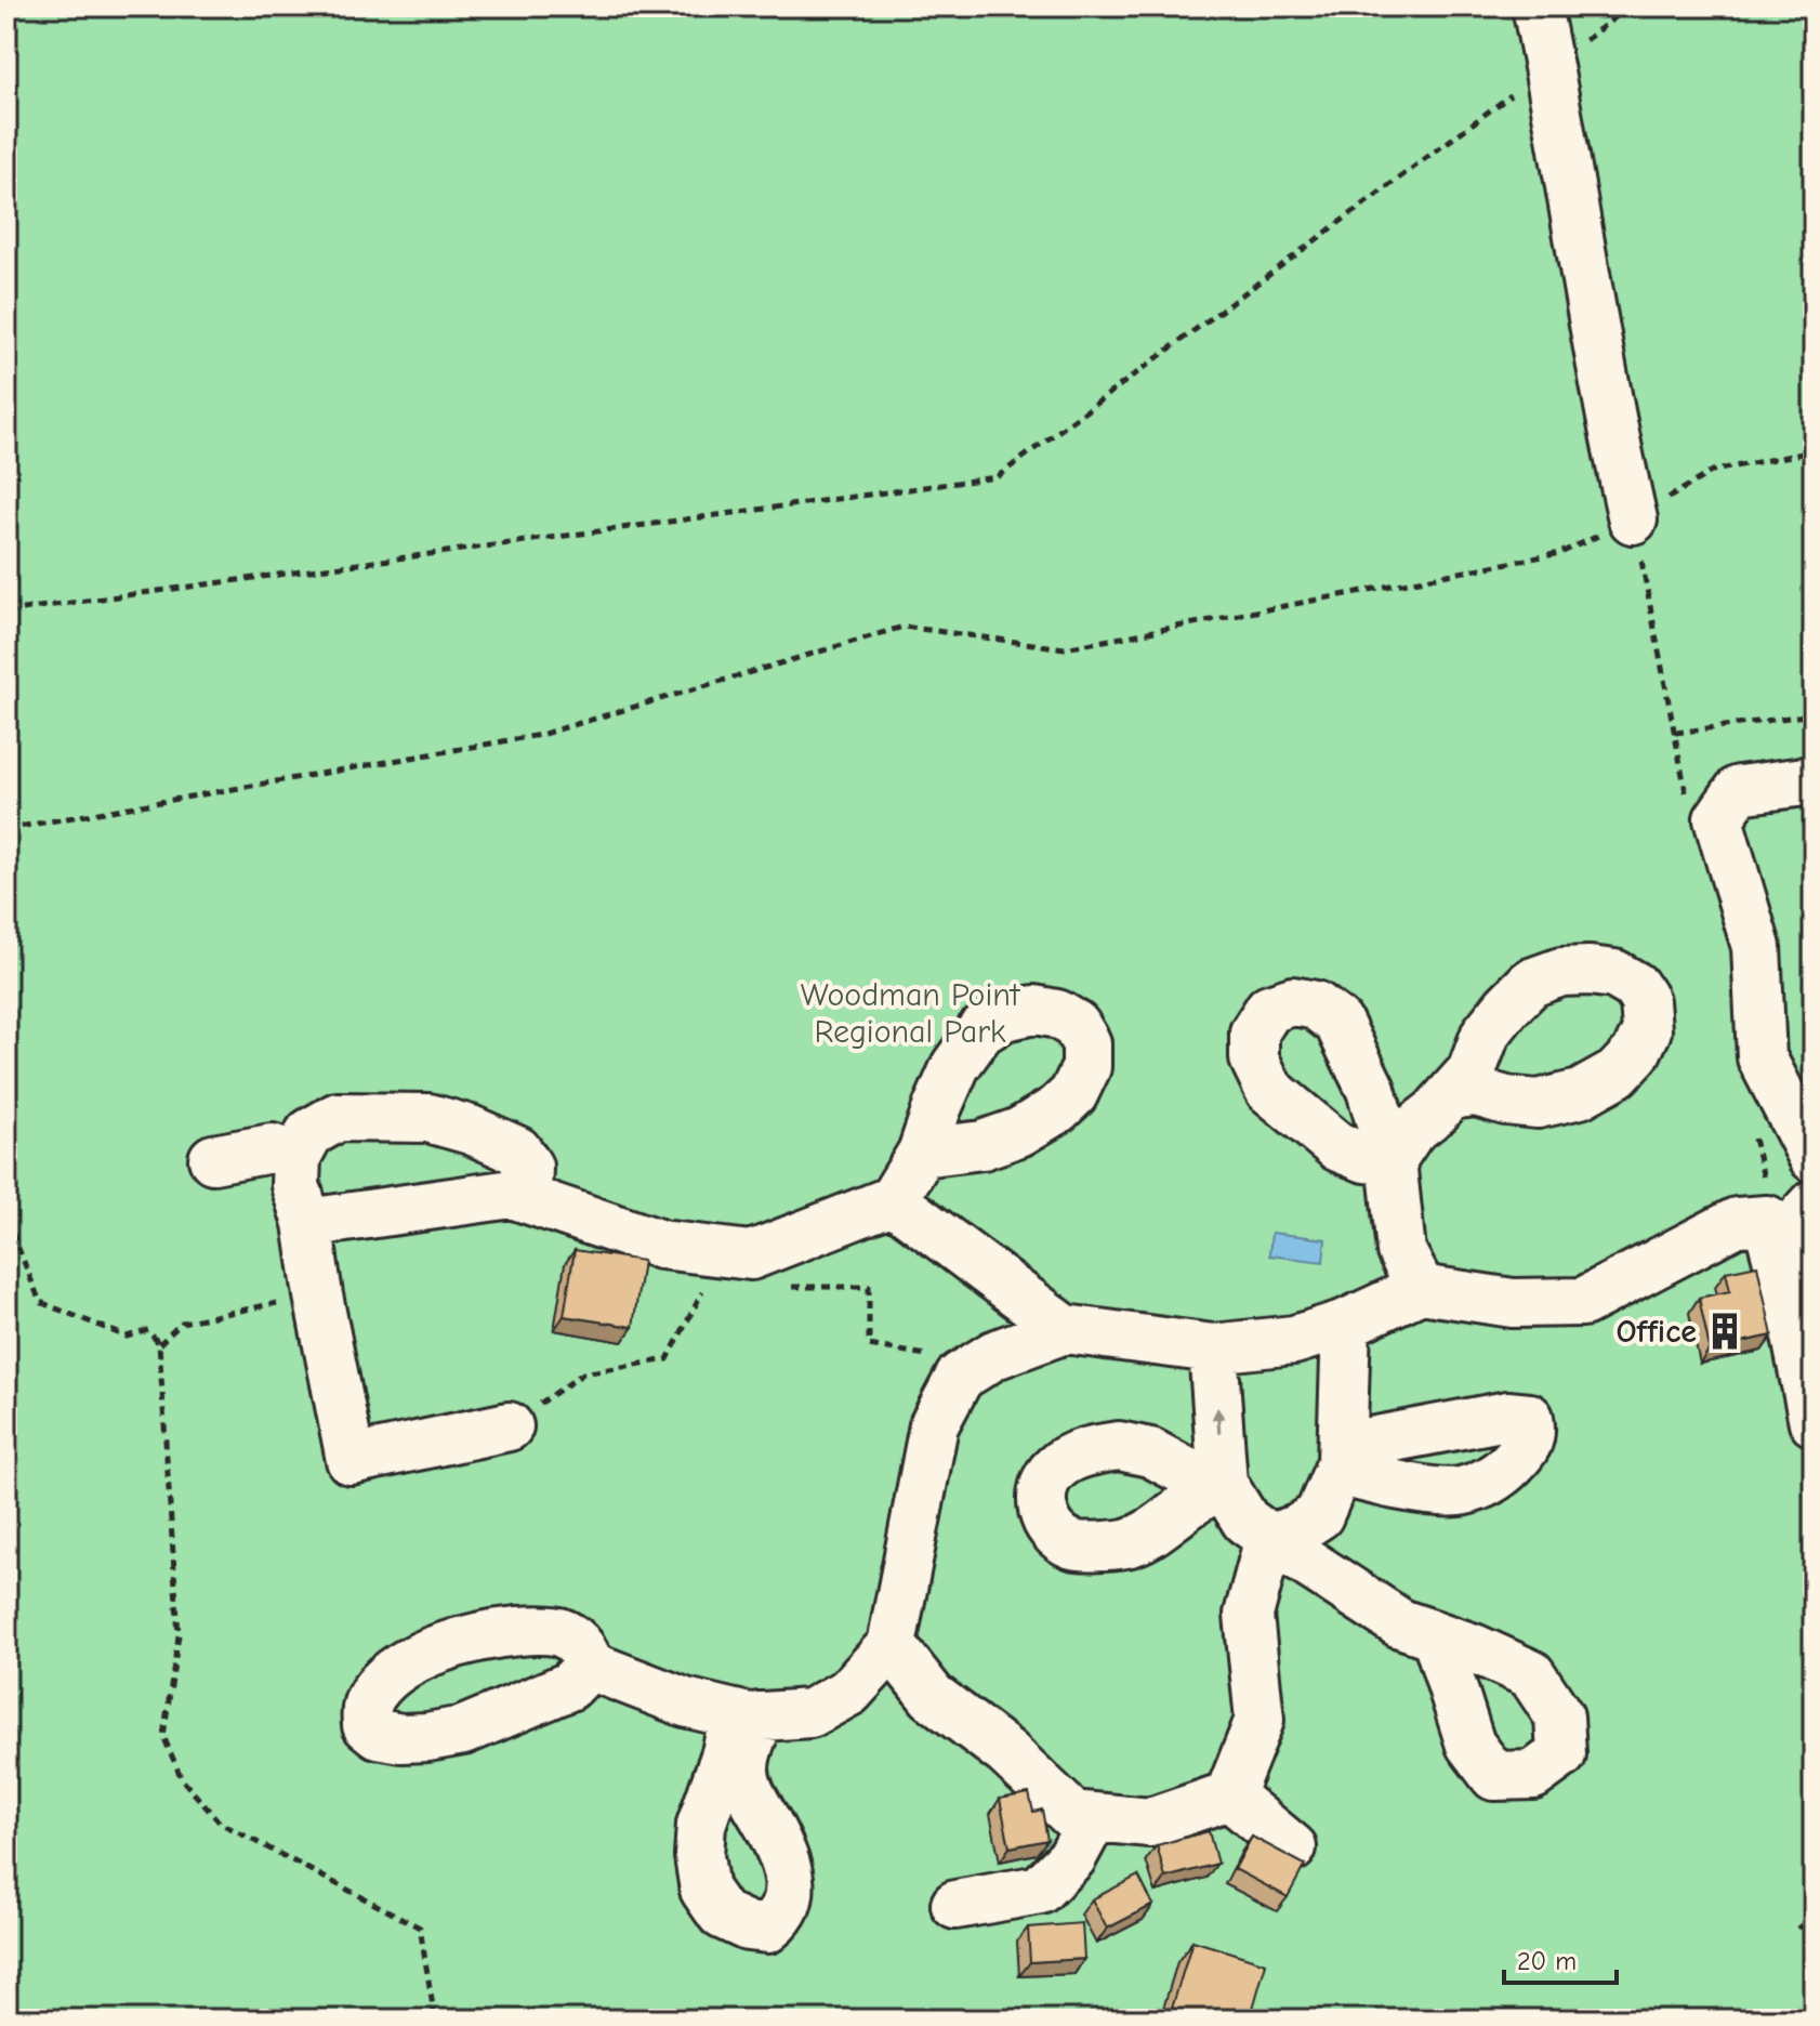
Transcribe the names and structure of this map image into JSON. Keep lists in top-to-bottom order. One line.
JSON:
{"parks":["Woodman Point Regional Park"],"places":{"building":["Office"]},"scale_bar":"20 m"}
